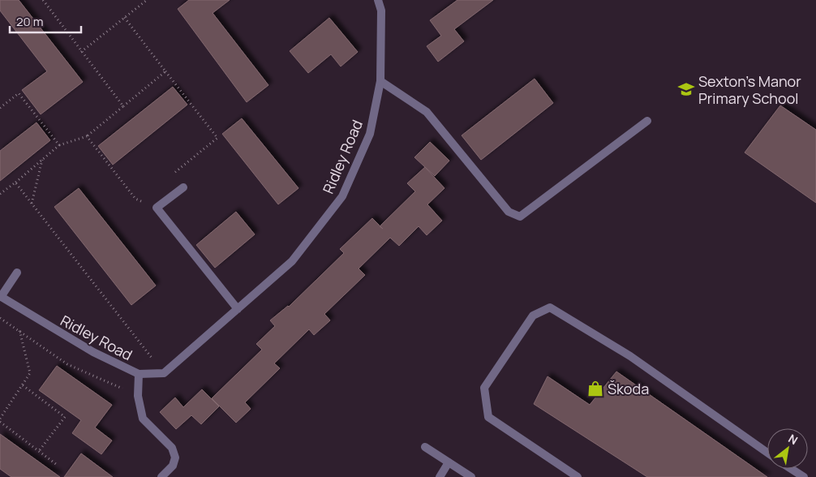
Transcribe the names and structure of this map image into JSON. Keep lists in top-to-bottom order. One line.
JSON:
{"streets":{"street":["Ridley Road"]},"places":{"school or university":["Sexton's Manor Primary School"],"shop":["Škoda"]},"scale_bar":"20 m","north":"top right"}
